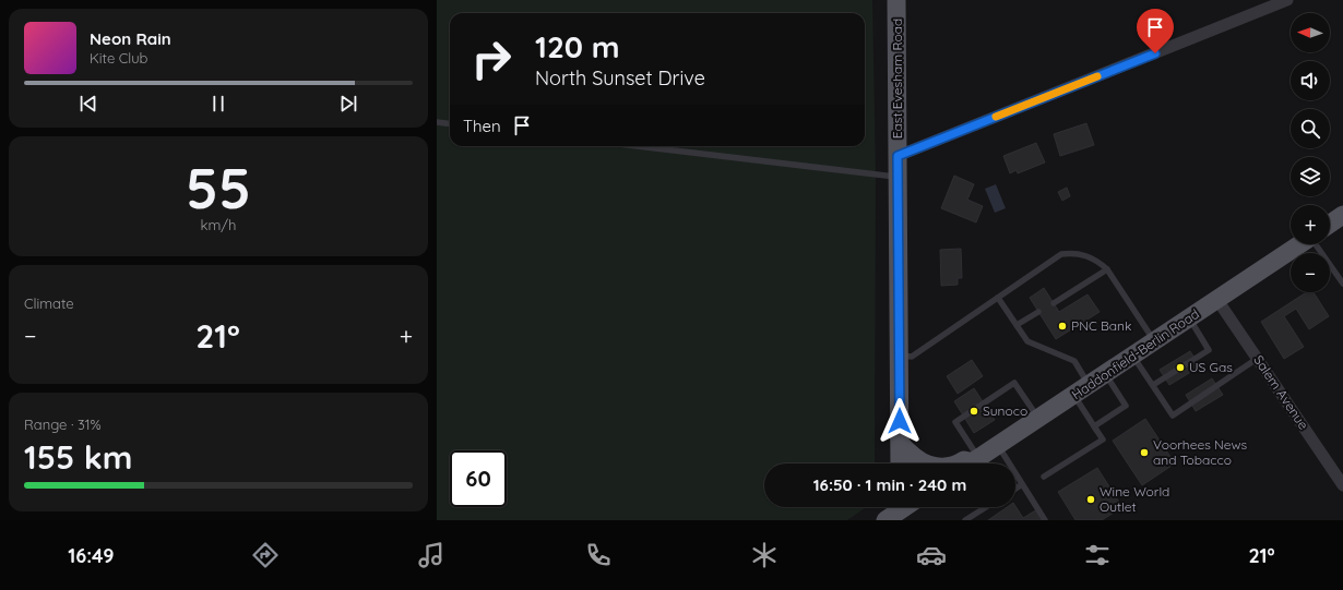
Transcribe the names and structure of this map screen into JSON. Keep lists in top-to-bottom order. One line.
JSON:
{"streets":{"main road":["East Evesham Road","Haddonfield-Berlin Road"],"street":["Salem Avenue"]},"crossings":[["Haddonfield-Berlin Road","Salem Avenue"]],"places":["PNC Bank","US Gas","Sunoco","Voorhees News and Tobacco","Wine World Outlet"],"north":"left","page":{"map_buttons":["+","−"],"turn":["120 m","North Sunset Drive"],"song":["Neon Rain","Kite Club"],"then":"Then","tile":[["55","km/h"],"Climate",["Range · 31%","155 km"]],"heat":["−","21°","+"],"limit":"60","trip":"16:50 · 1 min · 240 m","tabs":["16:49","21°"]}}
